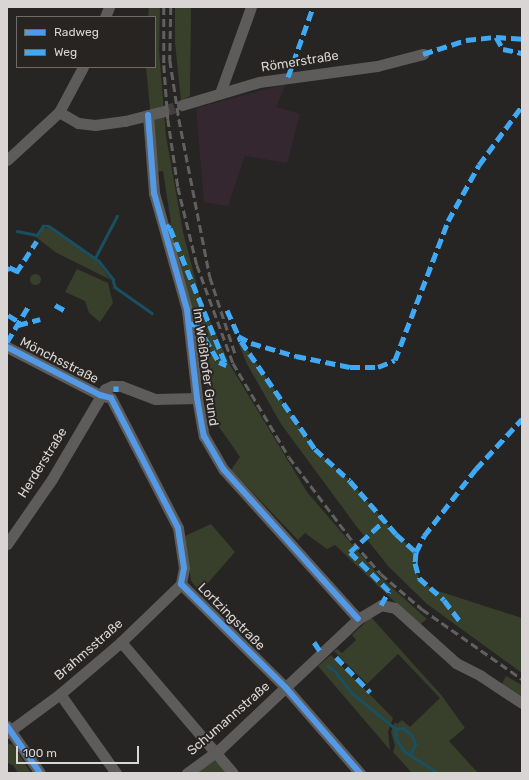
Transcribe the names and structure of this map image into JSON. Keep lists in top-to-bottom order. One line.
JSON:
{"streets":{"street":["Römerstraße","Mönchsstraße","Im Weißhofer Grund","Herderstraße","Lortzingstraße","Brahmsstraße","Schumannstraße"]},"crossings":[["Mönchsstraße","Im Weißhofer Grund"],["Mönchsstraße","Herderstraße"],["Mönchsstraße","Lortzingstraße"],["Im Weißhofer Grund","Herderstraße"],["Im Weißhofer Grund","Lortzingstraße"],["Im Weißhofer Grund","Schumannstraße"],["Herderstraße","Lortzingstraße"],["Lortzingstraße","Brahmsstraße"],["Lortzingstraße","Schumannstraße"]],"legend":["Radweg","Weg"],"scale_bar":"100 m"}
